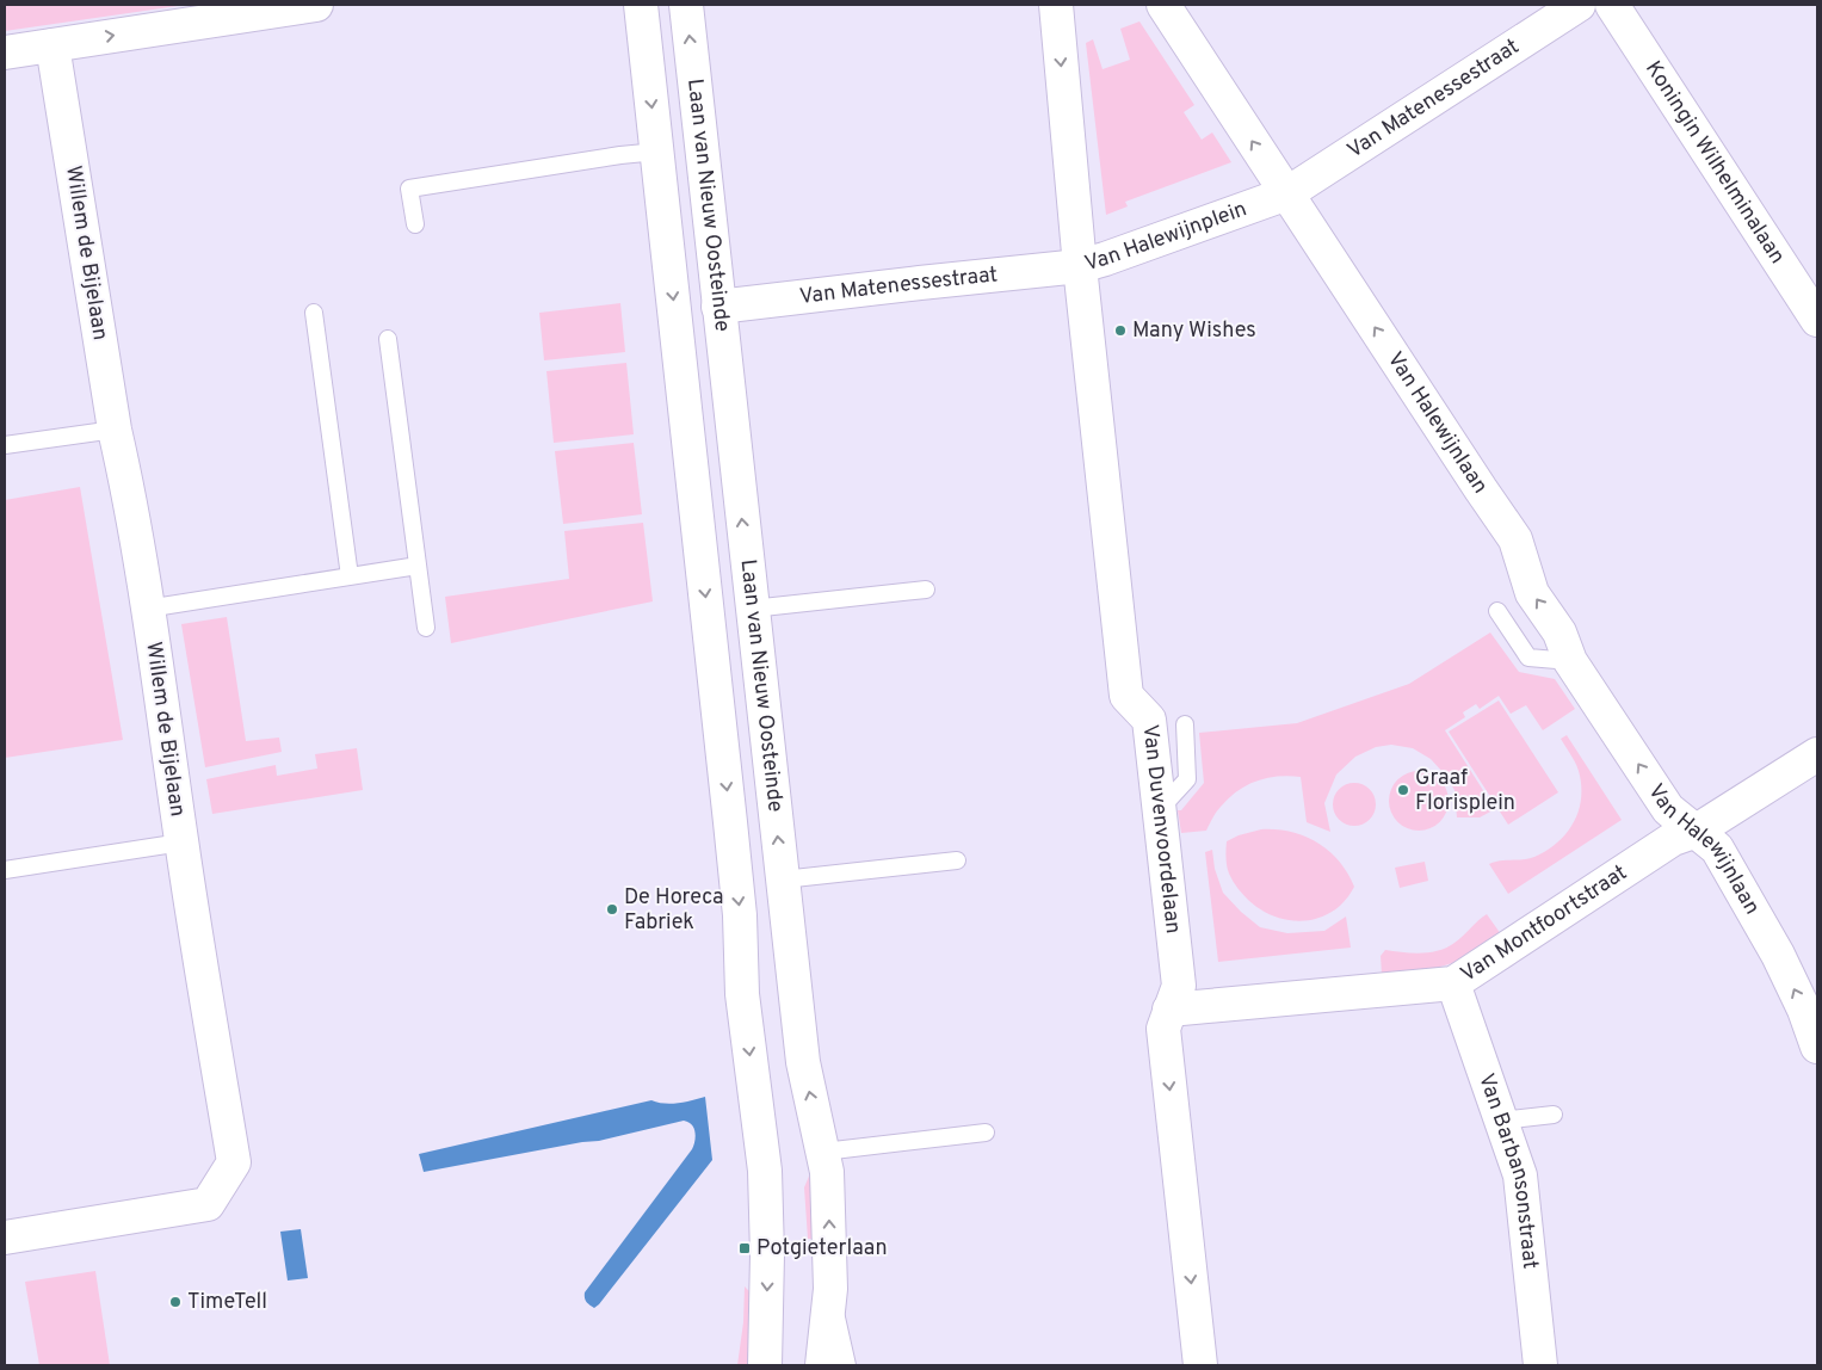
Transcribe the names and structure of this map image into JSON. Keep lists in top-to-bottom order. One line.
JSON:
{"streets":{"street":["Van Matenessestraat","Koningin Wilhelminalaan","Laan van Nieuw Oosteinde","Van Halewijnplein","Willem de Bijelaan","Van Halewijnlaan","Van Duvenvoordelaan","Van Montfoortstraat","Van Barbansonstraat"]},"crossings":[["Van Matenessestraat","Laan van Nieuw Oosteinde"],["Van Matenessestraat","Van Halewijnplein"],["Van Matenessestraat","Van Halewijnlaan"],["Van Matenessestraat","Van Duvenvoordelaan"],["Van Halewijnplein","Van Halewijnlaan"],["Van Halewijnplein","Van Duvenvoordelaan"],["Van Halewijnlaan","Van Montfoortstraat"],["Van Duvenvoordelaan","Van Montfoortstraat"],["Van Montfoortstraat","Van Barbansonstraat"]],"one_way":["Van Halewijnplein","Van Halewijnlaan"],"places":{"other":["Many Wishes","Graaf Florisplein","De Horeca Fabriek","TimeTell"],"transit":["Potgieterlaan"]}}
